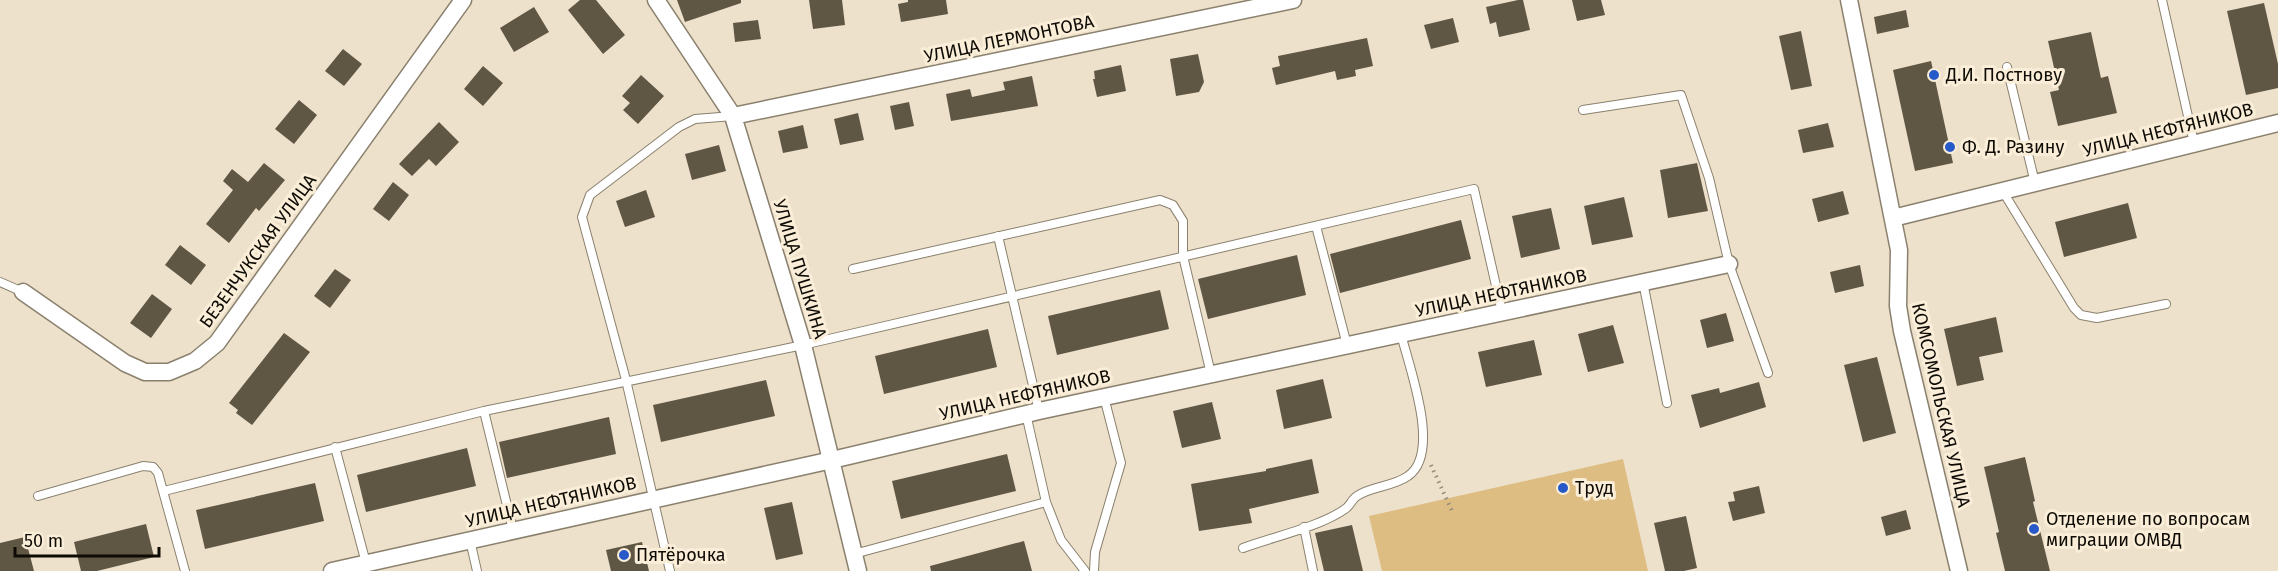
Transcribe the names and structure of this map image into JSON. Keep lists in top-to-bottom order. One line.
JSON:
{"streets":{"street":["УЛИЦА ЛЕРМОНТОВА","УЛИЦА НЕФТЯНИКОВ","БЕЗЕНЧУКСКАЯ УЛИЦА","УЛИЦА ПУШКИНА","КОМСОМОЛЬСКАЯ УЛИЦА"]},"crossings":[["УЛИЦА ЛЕРМОНТОВА","УЛИЦА ПУШКИНА"],["УЛИЦА НЕФТЯНИКОВ","УЛИЦА ПУШКИНА"],["УЛИЦА НЕФТЯНИКОВ","КОМСОМОЛЬСКАЯ УЛИЦА"]],"places":["Д.И. Постнову","Ф. Д. Разину","Труд","Отделение по вопросам миграции ОМВД","Пятёрочка"],"scale_bar":"50 m"}
